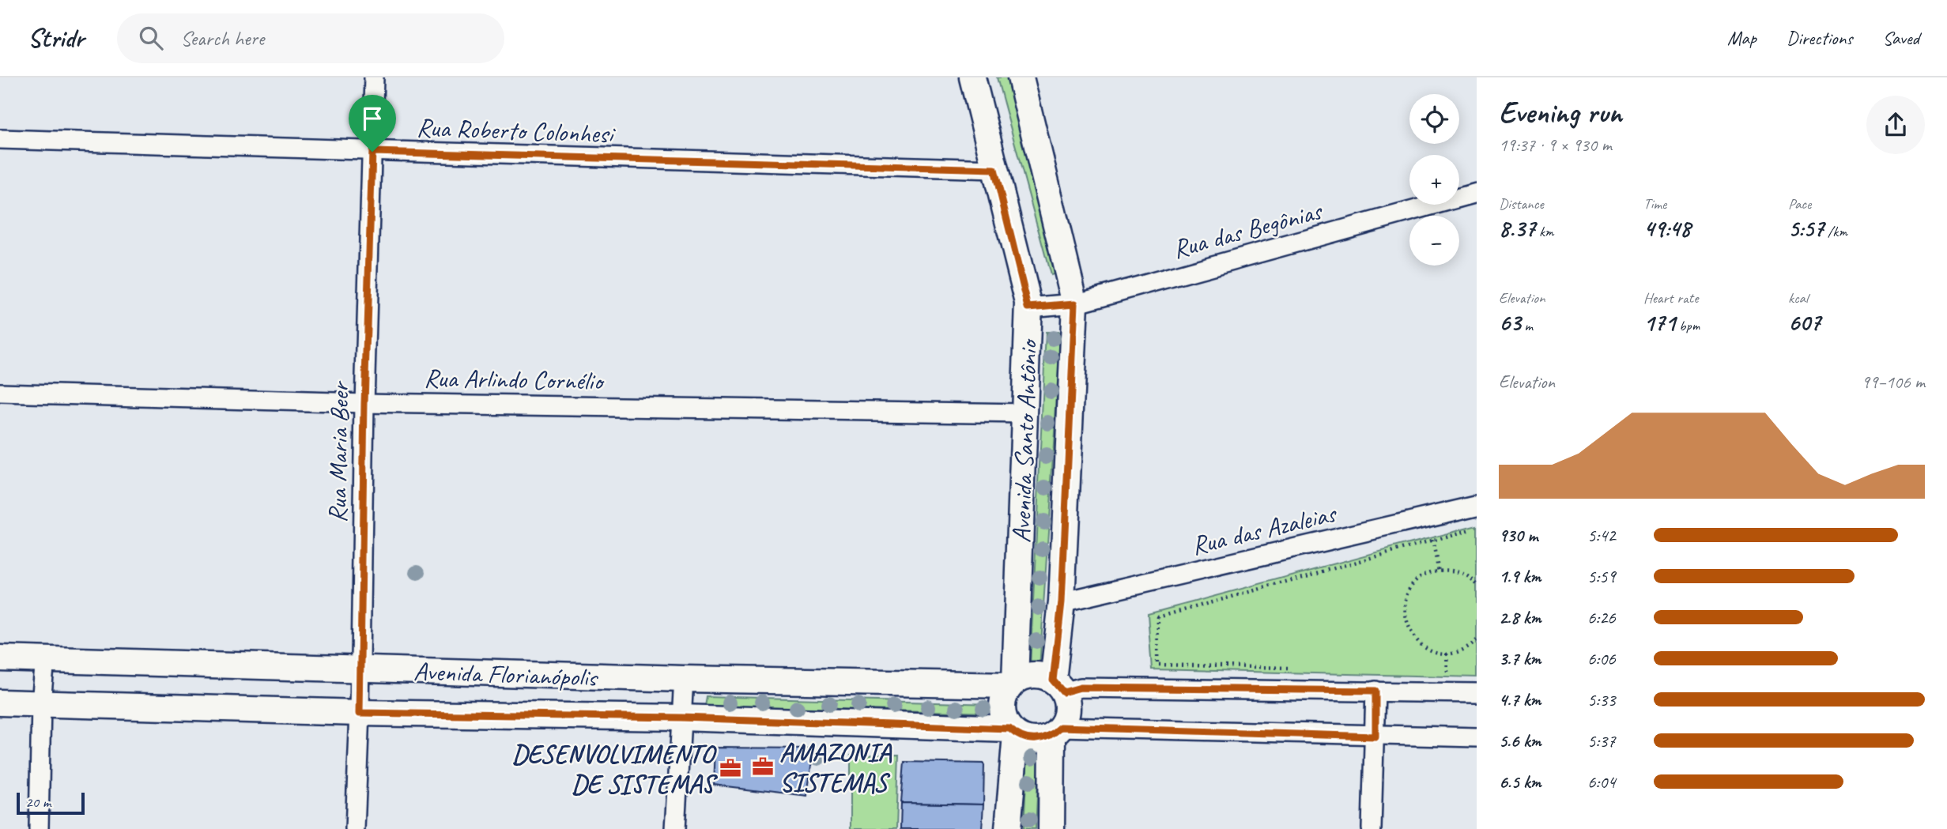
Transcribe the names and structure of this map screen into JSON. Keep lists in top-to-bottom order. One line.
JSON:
{"streets":{"street":["Rua Roberto Colonhesi","Rua das Begônias","Rua Arlindo Cornélio","Avenida Santo Antônio","Rua Maria Beer","Rua das Azaleias","Avenida Florianópolis"]},"crossings":[["Rua Roberto Colonhesi","Avenida Santo Antônio"],["Rua Roberto Colonhesi","Rua Maria Beer"],["Rua das Begônias","Avenida Santo Antônio"],["Rua Arlindo Cornélio","Avenida Santo Antônio"],["Rua Arlindo Cornélio","Rua Maria Beer"],["Avenida Santo Antônio","Rua das Azaleias"],["Avenida Santo Antônio","Avenida Florianópolis"],["Rua Maria Beer","Avenida Florianópolis"]],"places":{"office":["AMAZONIA SISTEMAS","DESENVOLVIMENTO DE SISTEMAS"]},"scale_bar":"20 m","page":{"header":"Stridr","search":"Search here","nav":["Map","Directions","Saved"],"heading":["Evening run","19:37 · 9 × 930 m"],"map_buttons":["+","−"],"stats":[["Distance","8.37 km"],["Time","49:48"],["Pace","5:57 /km"],["Elevation","63 m"],["Heart rate","171 bpm"],["kcal","607"]],"chart":["Elevation","99–106 m"],"list":[{"name":"930 m","note":"5:42"},{"name":"1.9 km","note":"5:59"},{"name":"2.8 km","note":"6:26"},{"name":"3.7 km","note":"6:06"},{"name":"4.7 km","note":"5:33"},{"name":"5.6 km","note":"5:37"},{"name":"6.5 km","note":"6:04"}],"scale":"20 m"}}
